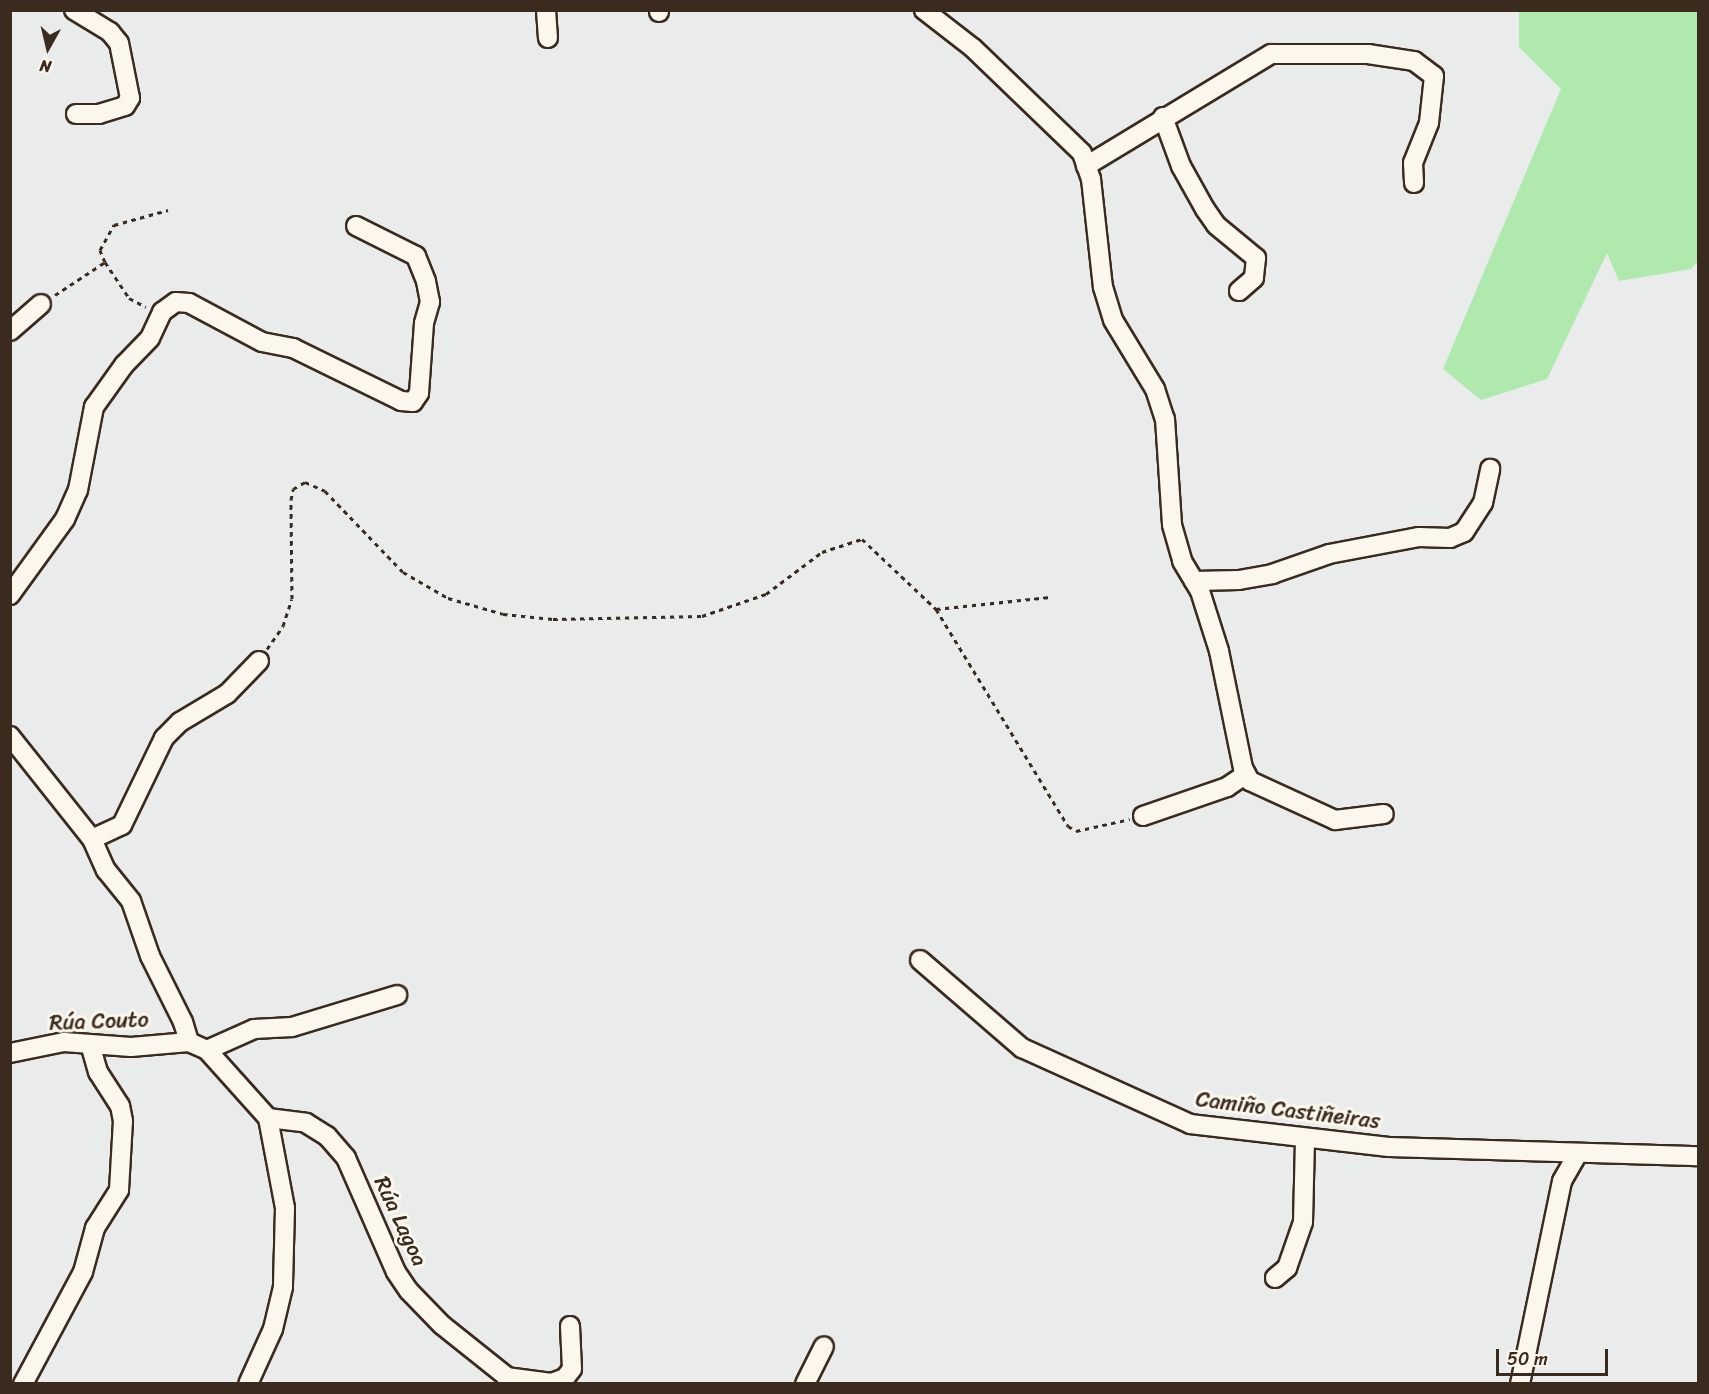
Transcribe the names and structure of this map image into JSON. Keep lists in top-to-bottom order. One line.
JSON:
{"streets":{"street":["Rúa Couto","Camiño Castiñeiras","Rúa Lagoa"]},"scale_bar":"50 m","north":"bottom"}
